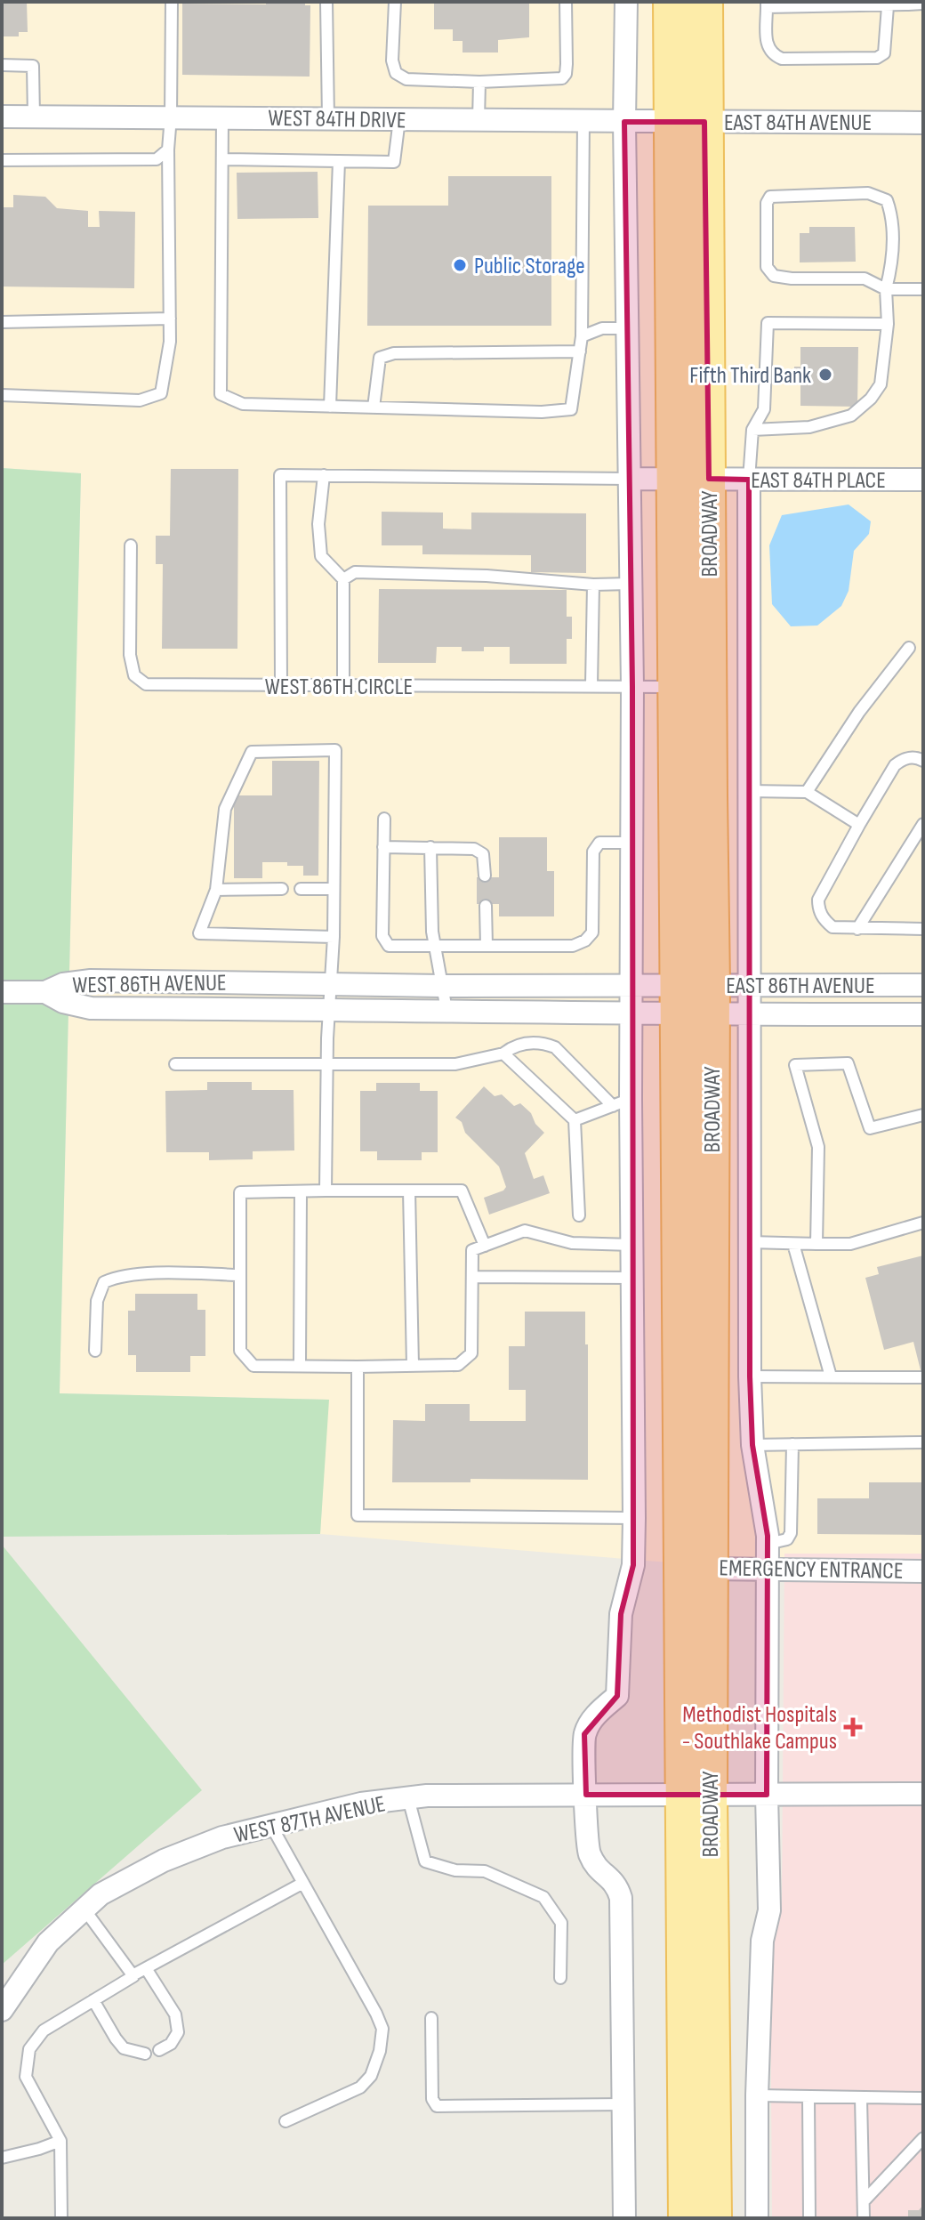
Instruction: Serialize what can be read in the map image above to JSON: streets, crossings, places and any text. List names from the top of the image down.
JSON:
{
  "streets": {
    "main road": ["BROADWAY"],
    "street": [
      "WEST 84TH DRIVE",
      "EAST 84TH AVENUE",
      "EAST 84TH PLACE",
      "WEST 86TH AVENUE",
      "EAST 86TH AVENUE",
      "EMERGENCY ENTRANCE",
      "WEST 87TH AVENUE"
    ],
    "lane": ["WEST 86TH CIRCLE"]
  },
  "crossings": [
    ["WEST 84TH DRIVE", "EAST 84TH AVENUE"],
    ["WEST 84TH DRIVE", "BROADWAY"],
    ["EAST 84TH AVENUE", "BROADWAY"],
    ["EAST 84TH PLACE", "BROADWAY"],
    ["BROADWAY", "WEST 86TH CIRCLE"],
    ["BROADWAY", "WEST 86TH AVENUE"],
    ["BROADWAY", "EAST 86TH AVENUE"],
    ["BROADWAY", "EMERGENCY ENTRANCE"],
    ["BROADWAY", "WEST 87TH AVENUE"],
    ["WEST 86TH AVENUE", "EAST 86TH AVENUE"]
  ],
  "places": {
    "other": ["Public Storage", "Fifth Third Bank"],
    "health": ["Methodist Hospitals - Southlake Campus"]
  }
}
